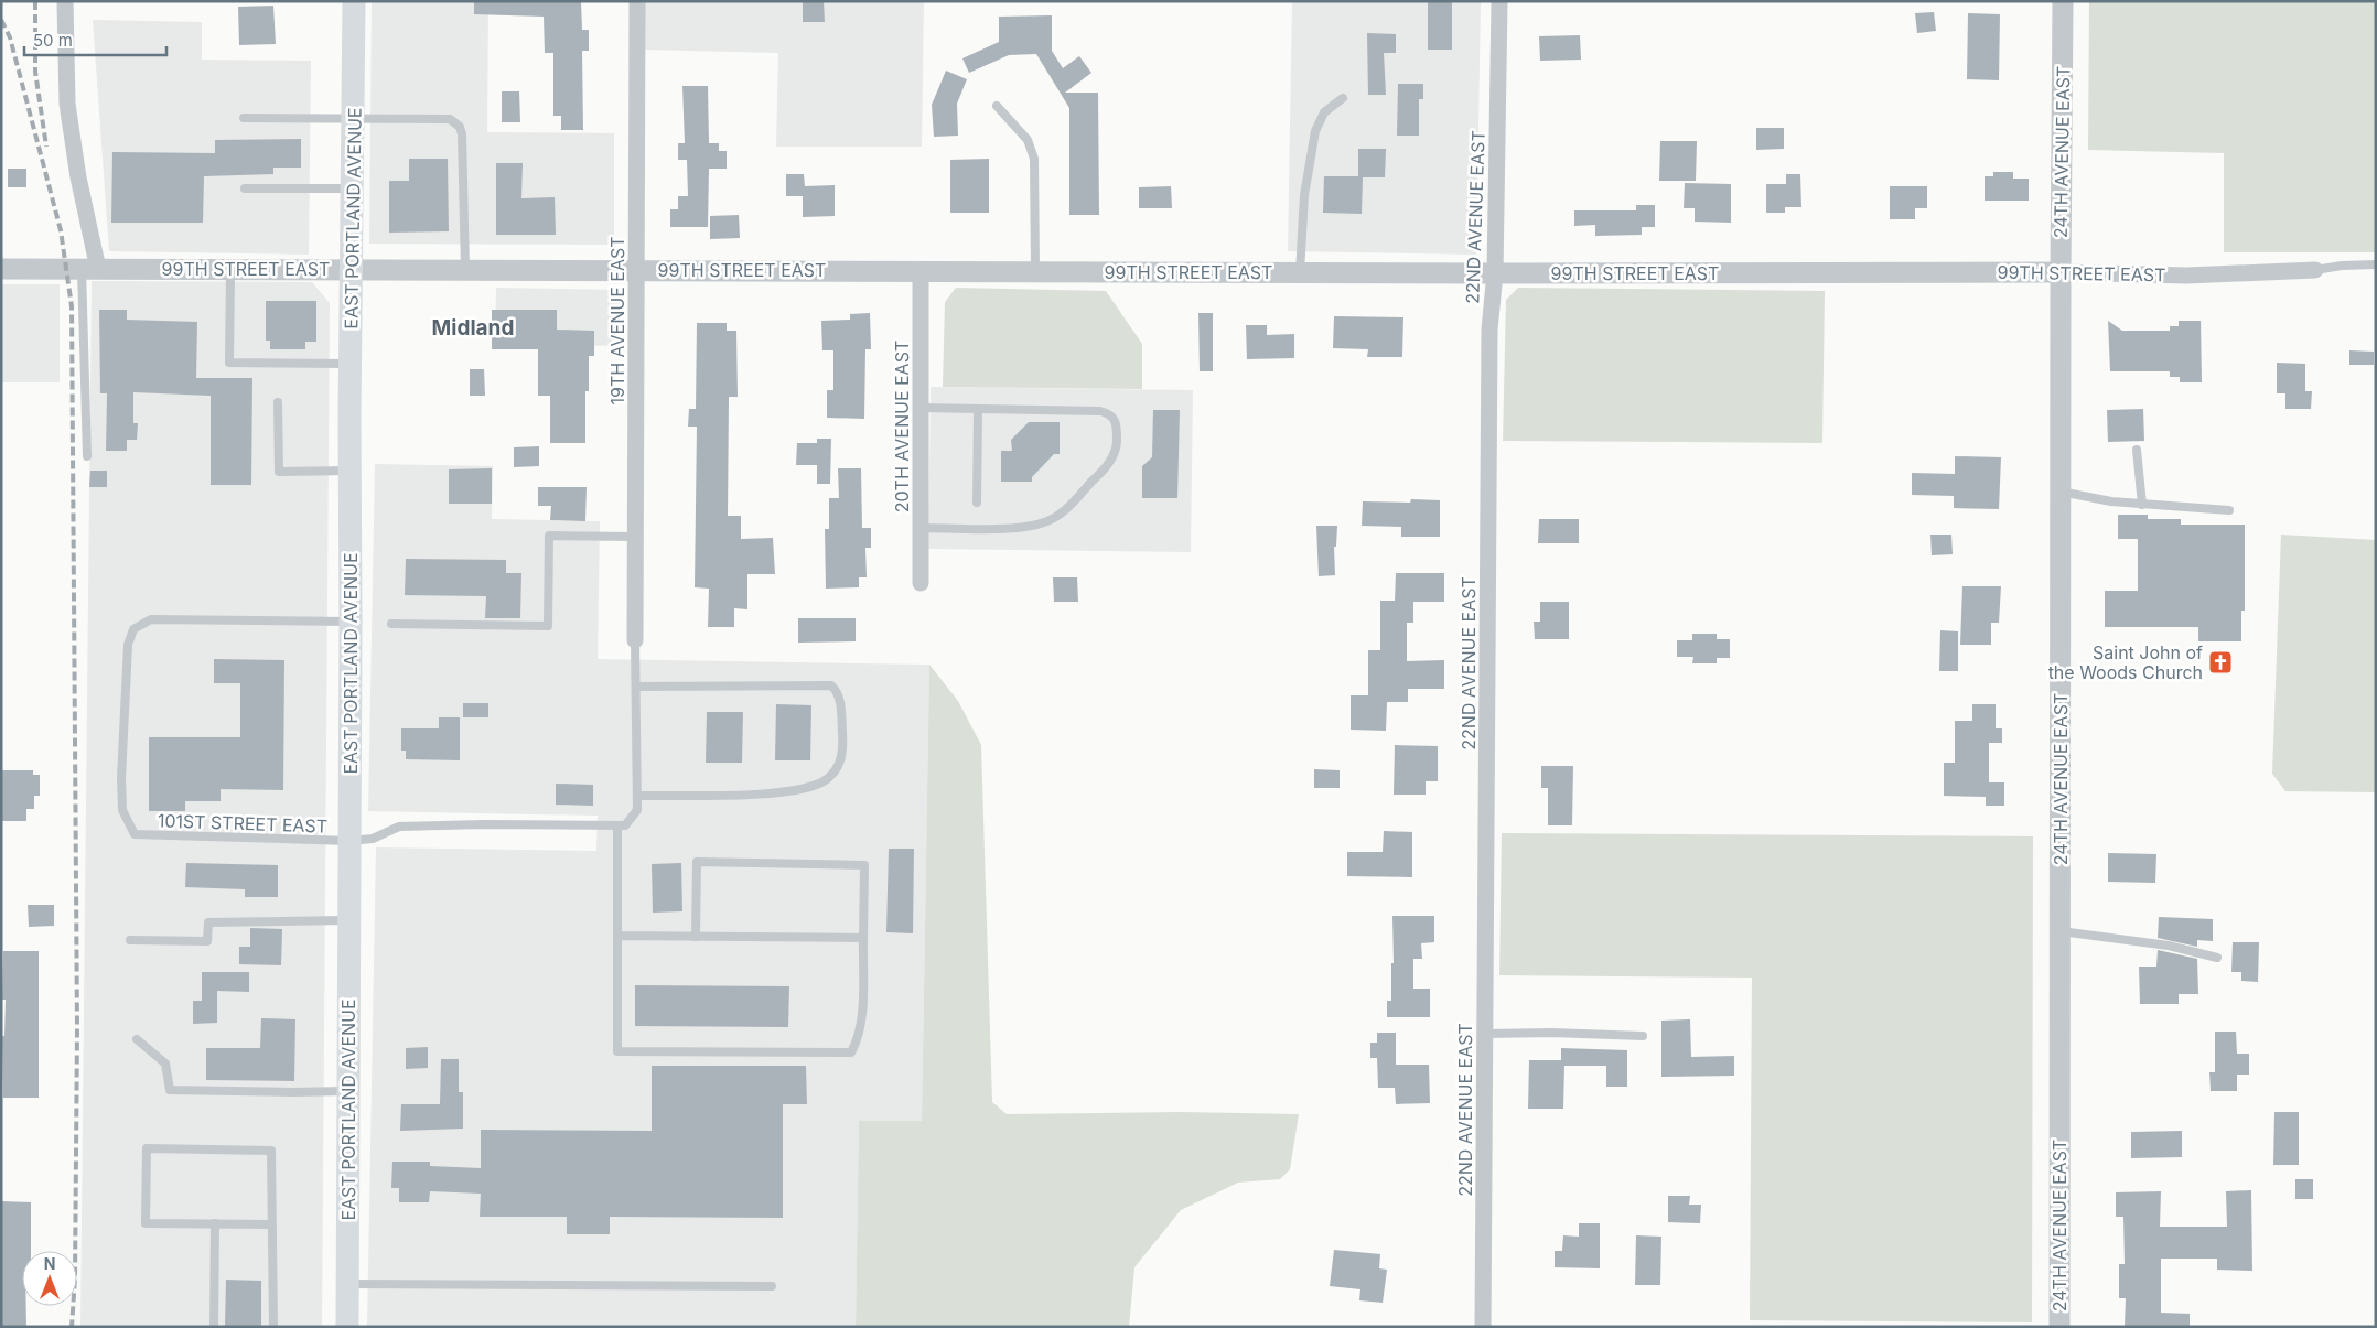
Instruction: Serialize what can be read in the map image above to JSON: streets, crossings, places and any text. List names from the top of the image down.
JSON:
{
  "streets": {
    "main road": ["EAST PORTLAND AVENUE"],
    "street": [
      "24TH AVENUE EAST",
      "22ND AVENUE EAST",
      "99TH STREET EAST",
      "19TH AVENUE EAST",
      "20TH AVENUE EAST"
    ],
    "lane": ["101ST STREET EAST"]
  },
  "crossings": [
    ["24TH AVENUE EAST", "99TH STREET EAST"],
    ["22ND AVENUE EAST", "99TH STREET EAST"],
    ["EAST PORTLAND AVENUE", "99TH STREET EAST"],
    ["EAST PORTLAND AVENUE", "101ST STREET EAST"],
    ["99TH STREET EAST", "19TH AVENUE EAST"],
    ["99TH STREET EAST", "20TH AVENUE EAST"]
  ],
  "districts": ["Midland"],
  "places": {
    "church": ["Saint John of the Woods Church"]
  },
  "scale_bar": "50 m",
  "north": "top"
}
